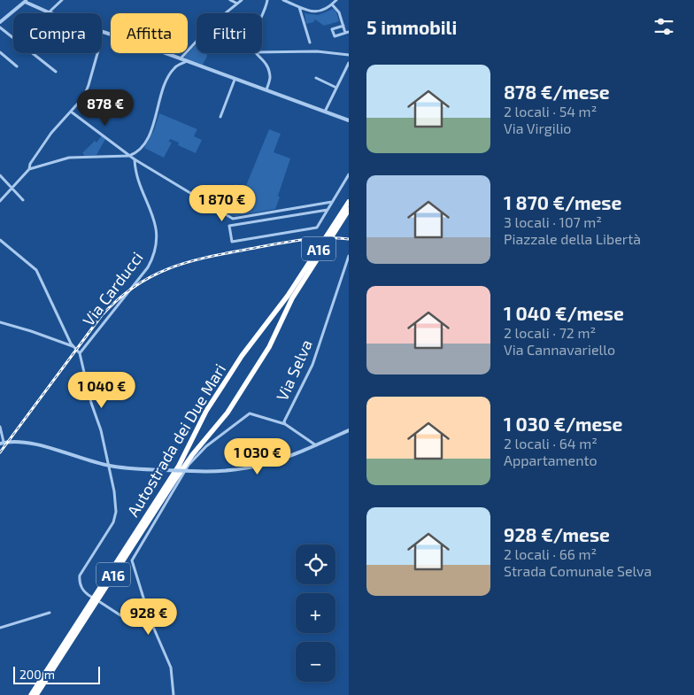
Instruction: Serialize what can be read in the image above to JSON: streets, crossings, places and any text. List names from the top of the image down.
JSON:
{
  "streets": {
    "highway": ["A16", "Autostrada dei Due Mari"],
    "street": ["Via Carducci", "Via Selva"]
  },
  "scale_bar": "200 m",
  "page": {
    "heading": "5 immobili",
    "chip": ["Compra", "Affitta", "Filtri"],
    "list": [
      {
        "name": "878 €/mese",
        "note": "2 locali · 54 m² · Via Virgilio"
      },
      {
        "name": "1 870 €/mese",
        "note": "3 locali · 107 m² · Piazzale della Libertà"
      },
      {
        "name": "1 040 €/mese",
        "note": "2 locali · 72 m² · Via Cannavariello"
      },
      {
        "name": "1 030 €/mese",
        "note": "2 locali · 64 m² · Appartamento"
      },
      {
        "name": "928 €/mese",
        "note": "2 locali · 66 m² · Strada Comunale Selva"
      }
    ],
    "price": [
      "878 €",
      "1 870 €",
      "1 040 €",
      "1 030 €",
      "928 €"
    ],
    "map_buttons": ["+", "−"],
    "scale": "200 m"
  }
}
